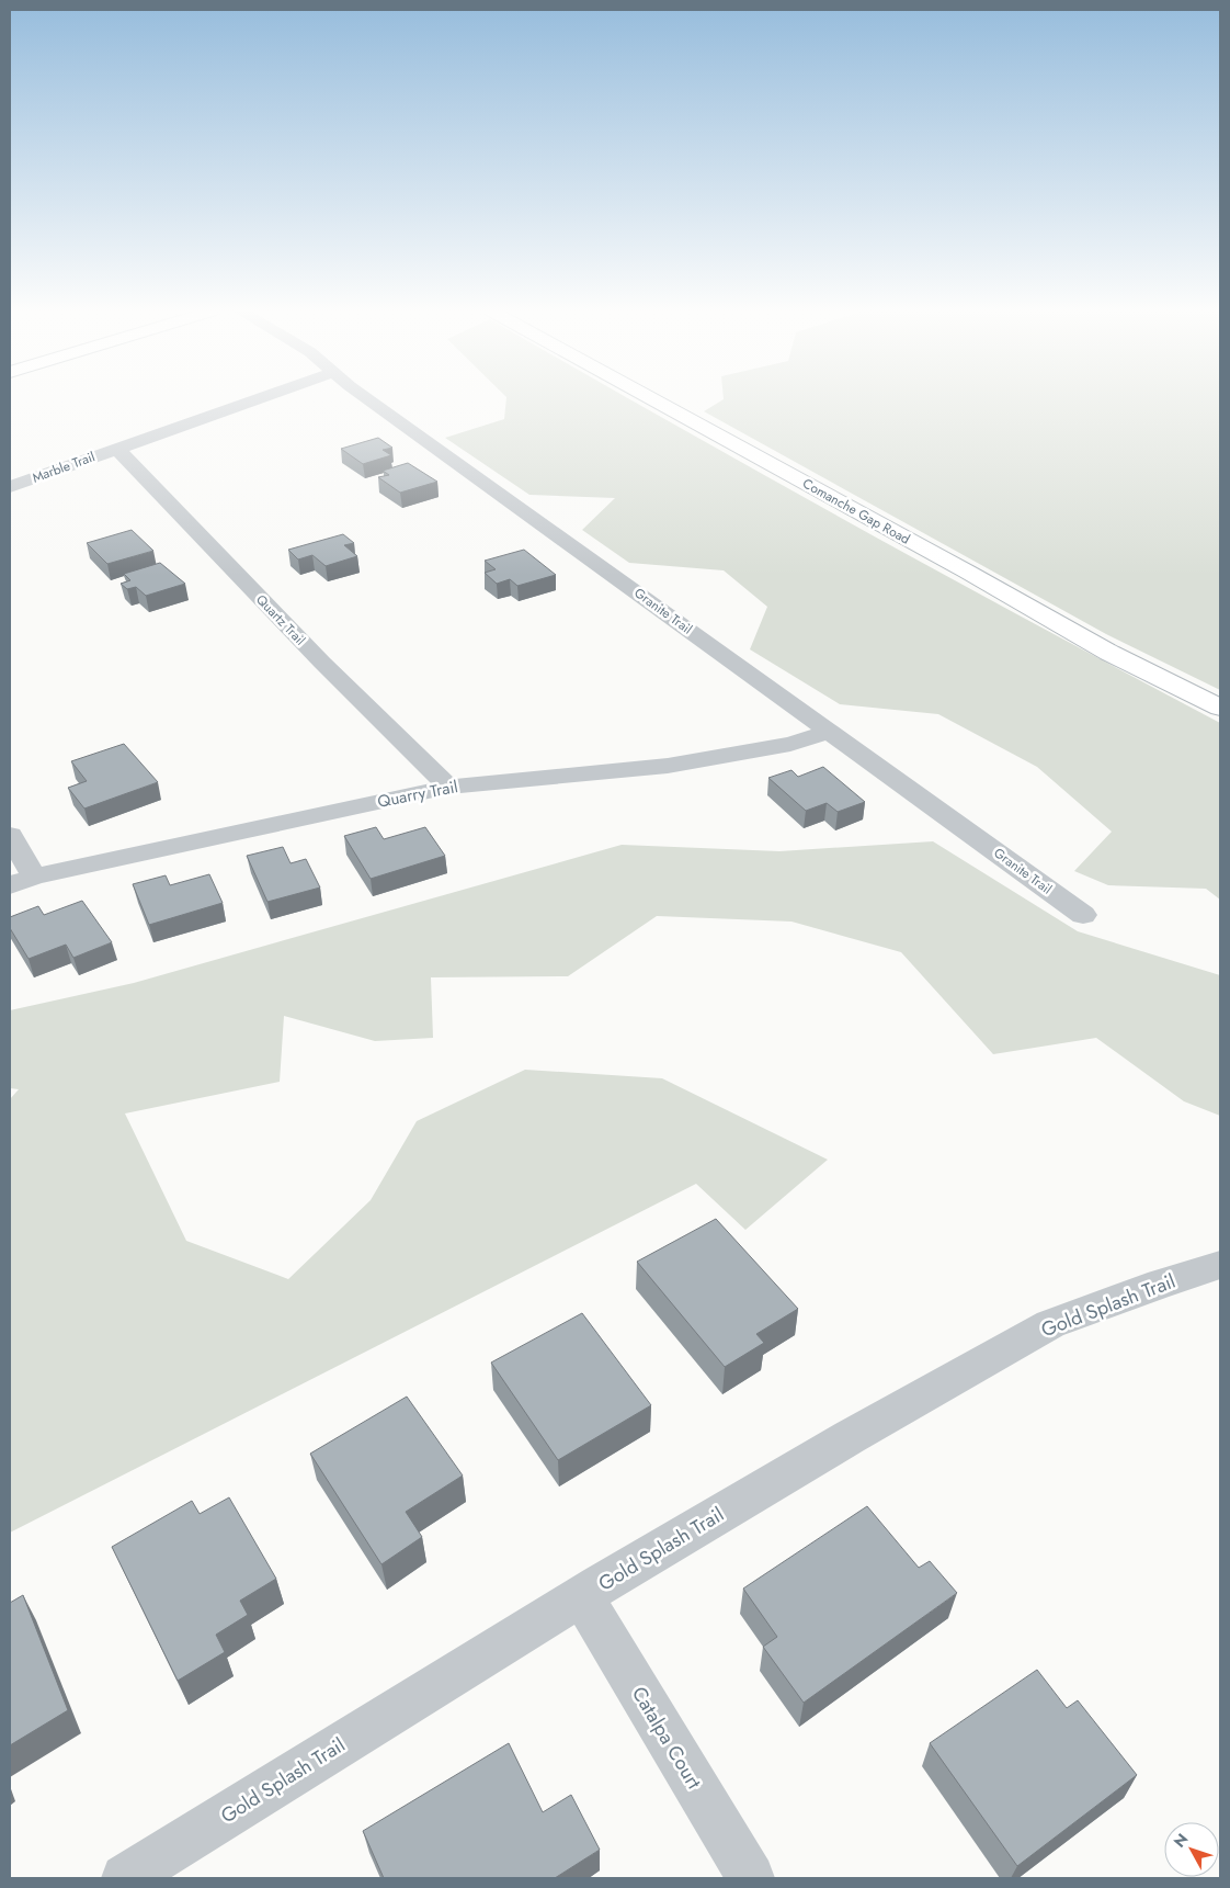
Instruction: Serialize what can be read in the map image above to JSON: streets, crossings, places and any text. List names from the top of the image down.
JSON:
{
  "streets": {
    "street": [
      "Marble Trail",
      "Comanche Gap Road",
      "Granite Trail",
      "Quartz Trail",
      "Quarry Trail",
      "Gold Splash Trail",
      "Catalpa Court"
    ]
  },
  "crossings": [
    ["Marble Trail", "Quartz Trail"],
    ["Granite Trail", "Quarry Trail"],
    ["Quartz Trail", "Quarry Trail"],
    ["Gold Splash Trail", "Catalpa Court"]
  ],
  "north": "top left"
}
